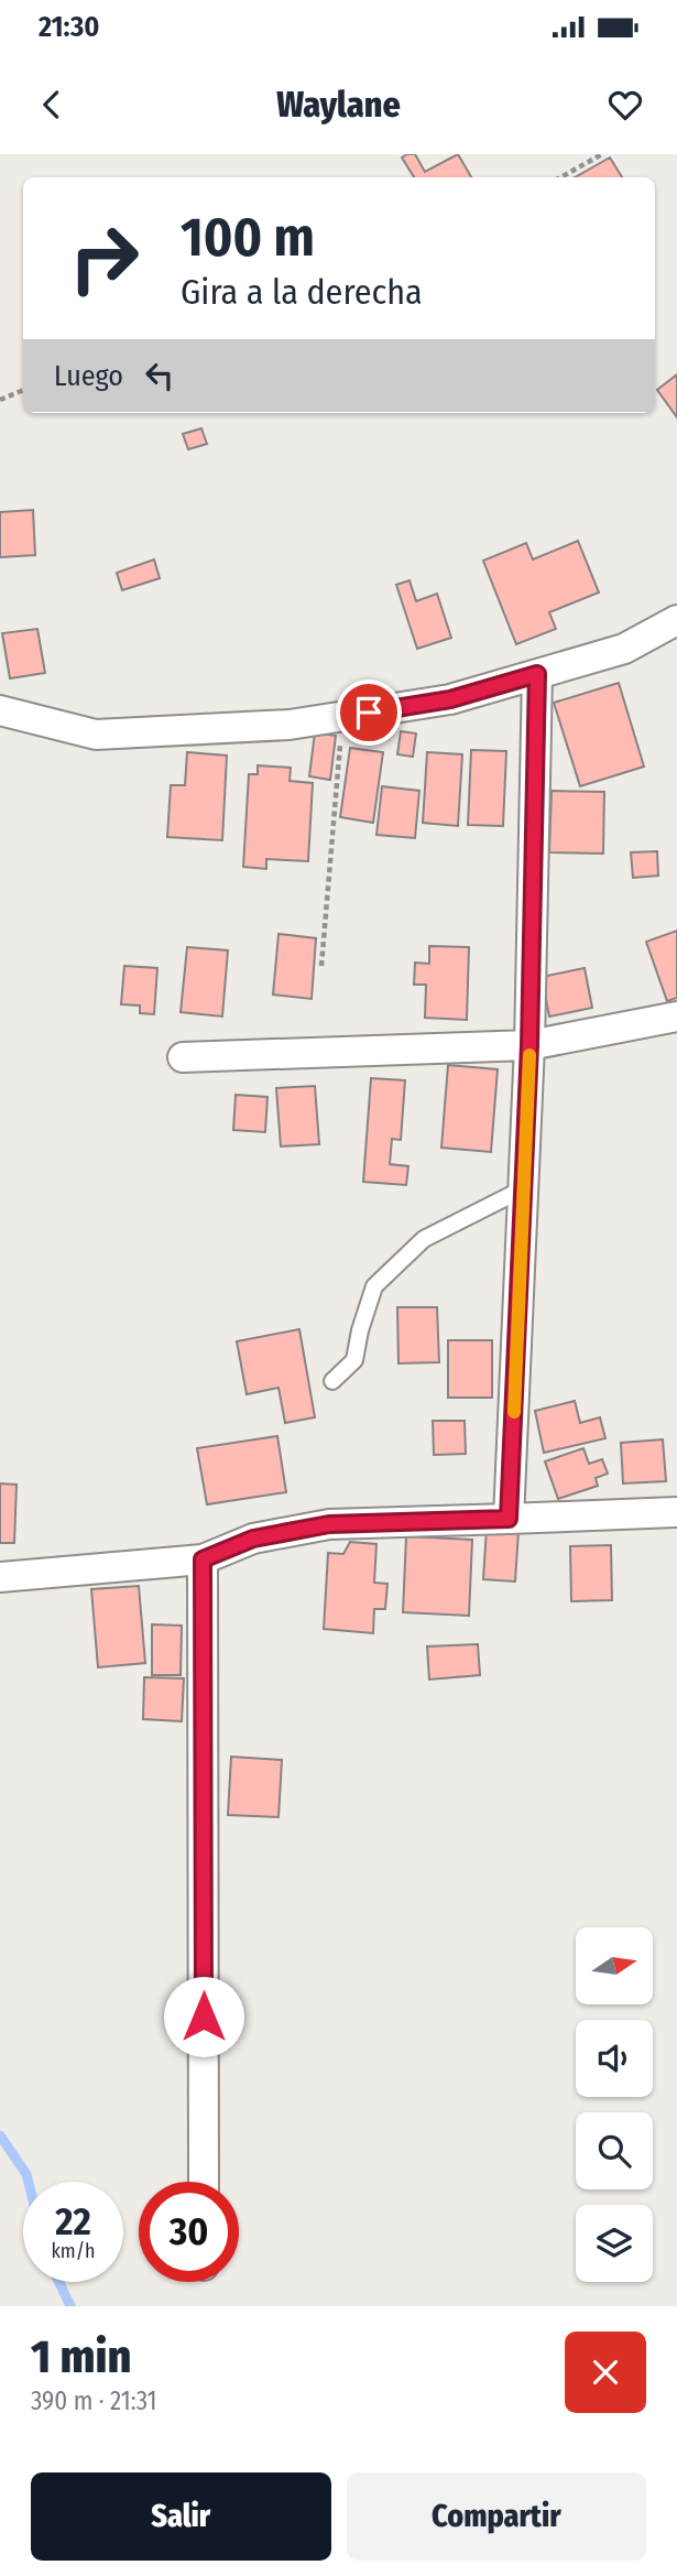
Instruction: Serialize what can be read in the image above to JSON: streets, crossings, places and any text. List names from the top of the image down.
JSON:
{
  "north": "right",
  "page": {
    "status": "21:30",
    "header": "Waylane",
    "turn": ["100 m", "Gira a la derecha"],
    "then": "Luego",
    "speed": "22 km/h",
    "limit": "30",
    "heading": ["1 min", "390 m · 21:31"],
    "buttons": ["Salir", "Compartir"]
  }
}
